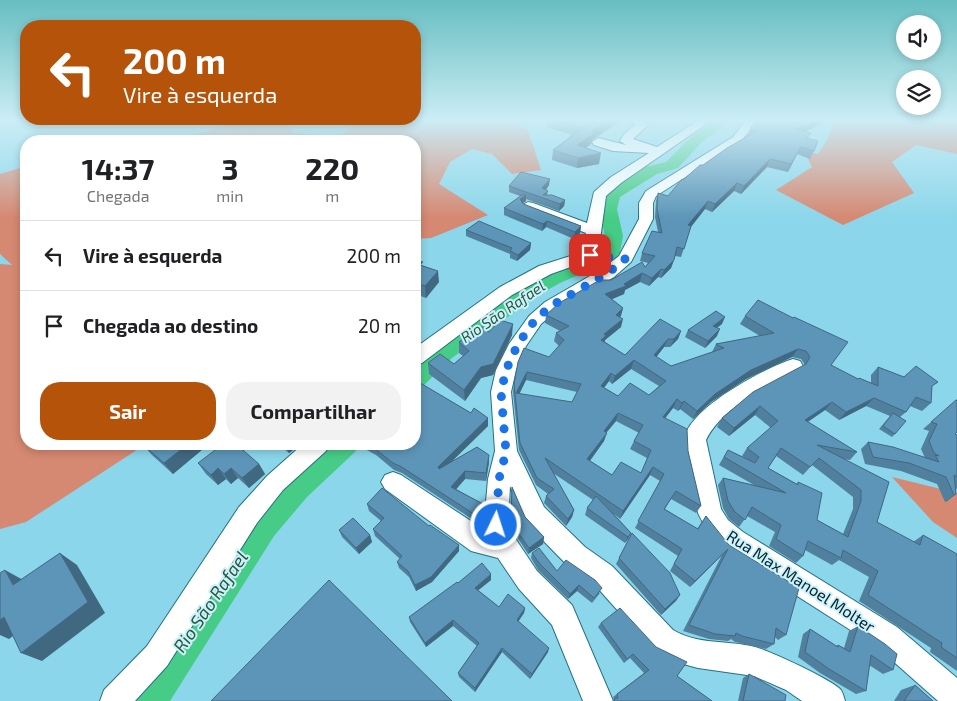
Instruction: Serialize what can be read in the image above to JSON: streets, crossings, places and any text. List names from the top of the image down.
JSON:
{
  "streets": {
    "street": ["Rua Max Manoel Molter"]
  },
  "water": ["Rio São Rafael"],
  "page": {
    "turn": ["200 m", "Vire à esquerda"],
    "eta": [
      "14:37",
      "Chegada",
      "3",
      "min",
      "220",
      "m"
    ],
    "list": [
      {
        "name": "Vire à esquerda",
        "value": "200 m"
      },
      {
        "name": "Chegada ao destino",
        "value": "20 m"
      }
    ],
    "buttons": ["Sair", "Compartilhar"]
  }
}
